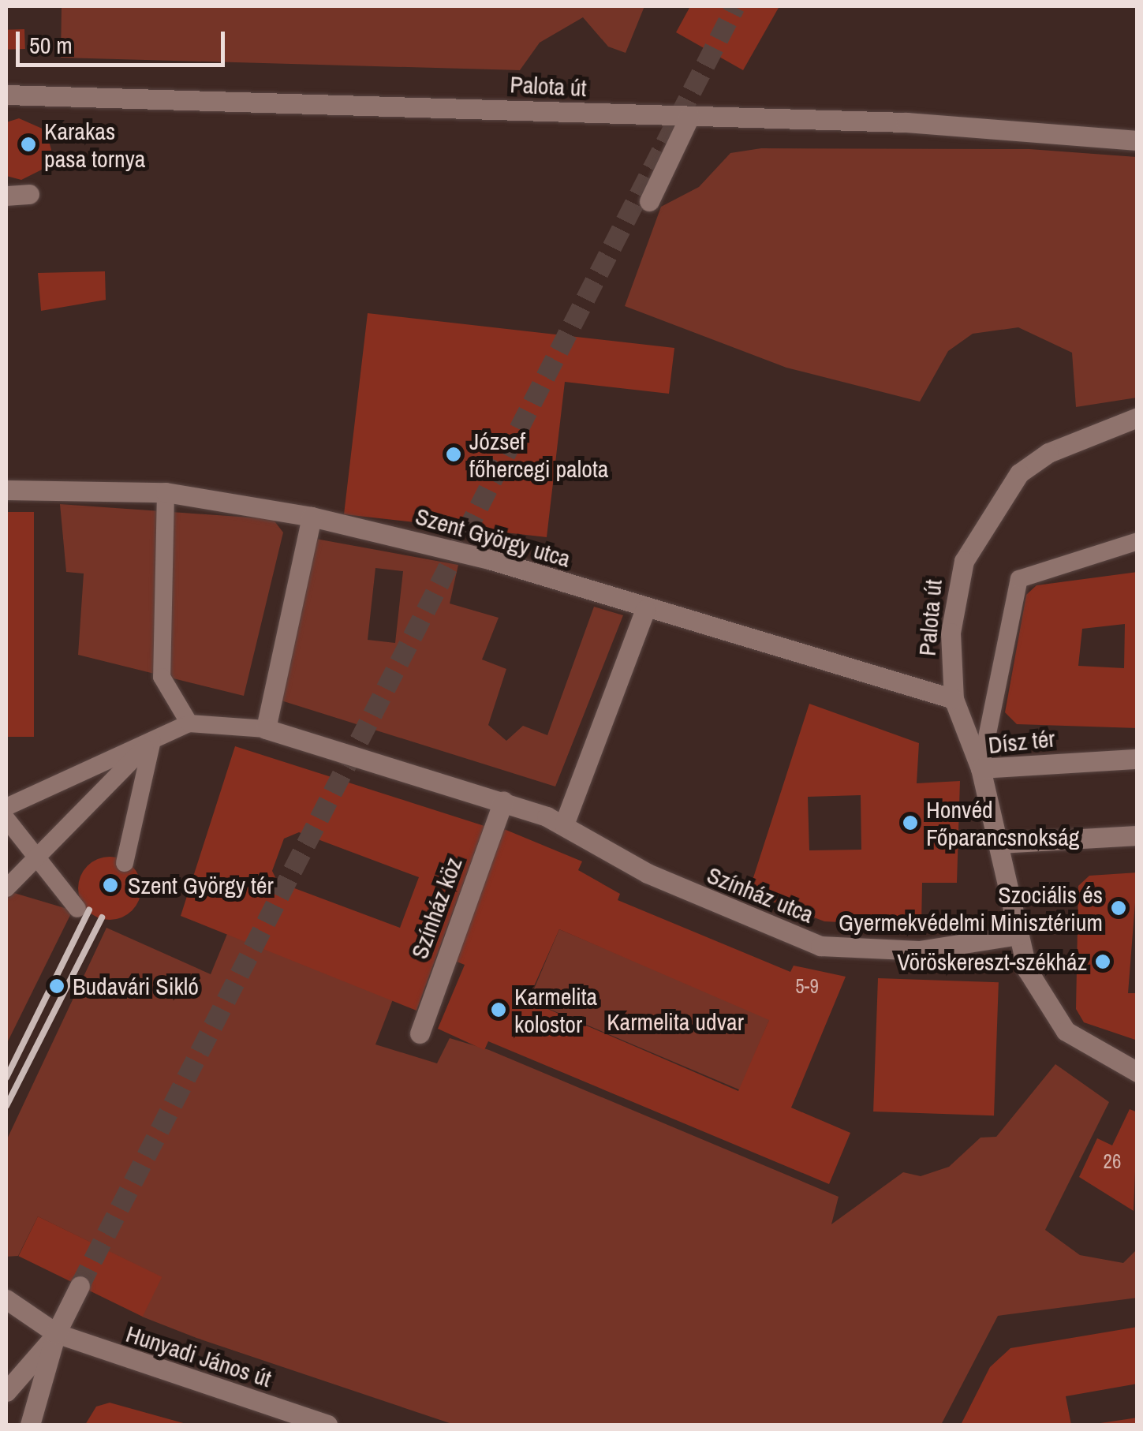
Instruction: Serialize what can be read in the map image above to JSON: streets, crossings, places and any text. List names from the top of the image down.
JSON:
{
  "streets": {
    "street": [
      "Palota út",
      "Szent György utca",
      "Dísz tér",
      "Színház utca",
      "Színház köz",
      "Hunyadi János út"
    ]
  },
  "crossings": [
    ["Palota út", "Szent György utca"],
    ["Palota út", "Dísz tér"],
    ["Színház utca", "Színház köz"]
  ],
  "parks": ["Karmelita udvar"],
  "places": [
    "Karakas pasa tornya",
    "József főhercegi palota",
    "Honvéd Főparancsnokság",
    "Szent György tér",
    "Szociális és Gyermekvédelmi Minisztérium",
    "Vöröskereszt-székház",
    "Budavári Sikló",
    "Karmelita kolostor"
  ],
  "house_numbers": ["5-9", "26"],
  "scale_bar": "50 m"
}
